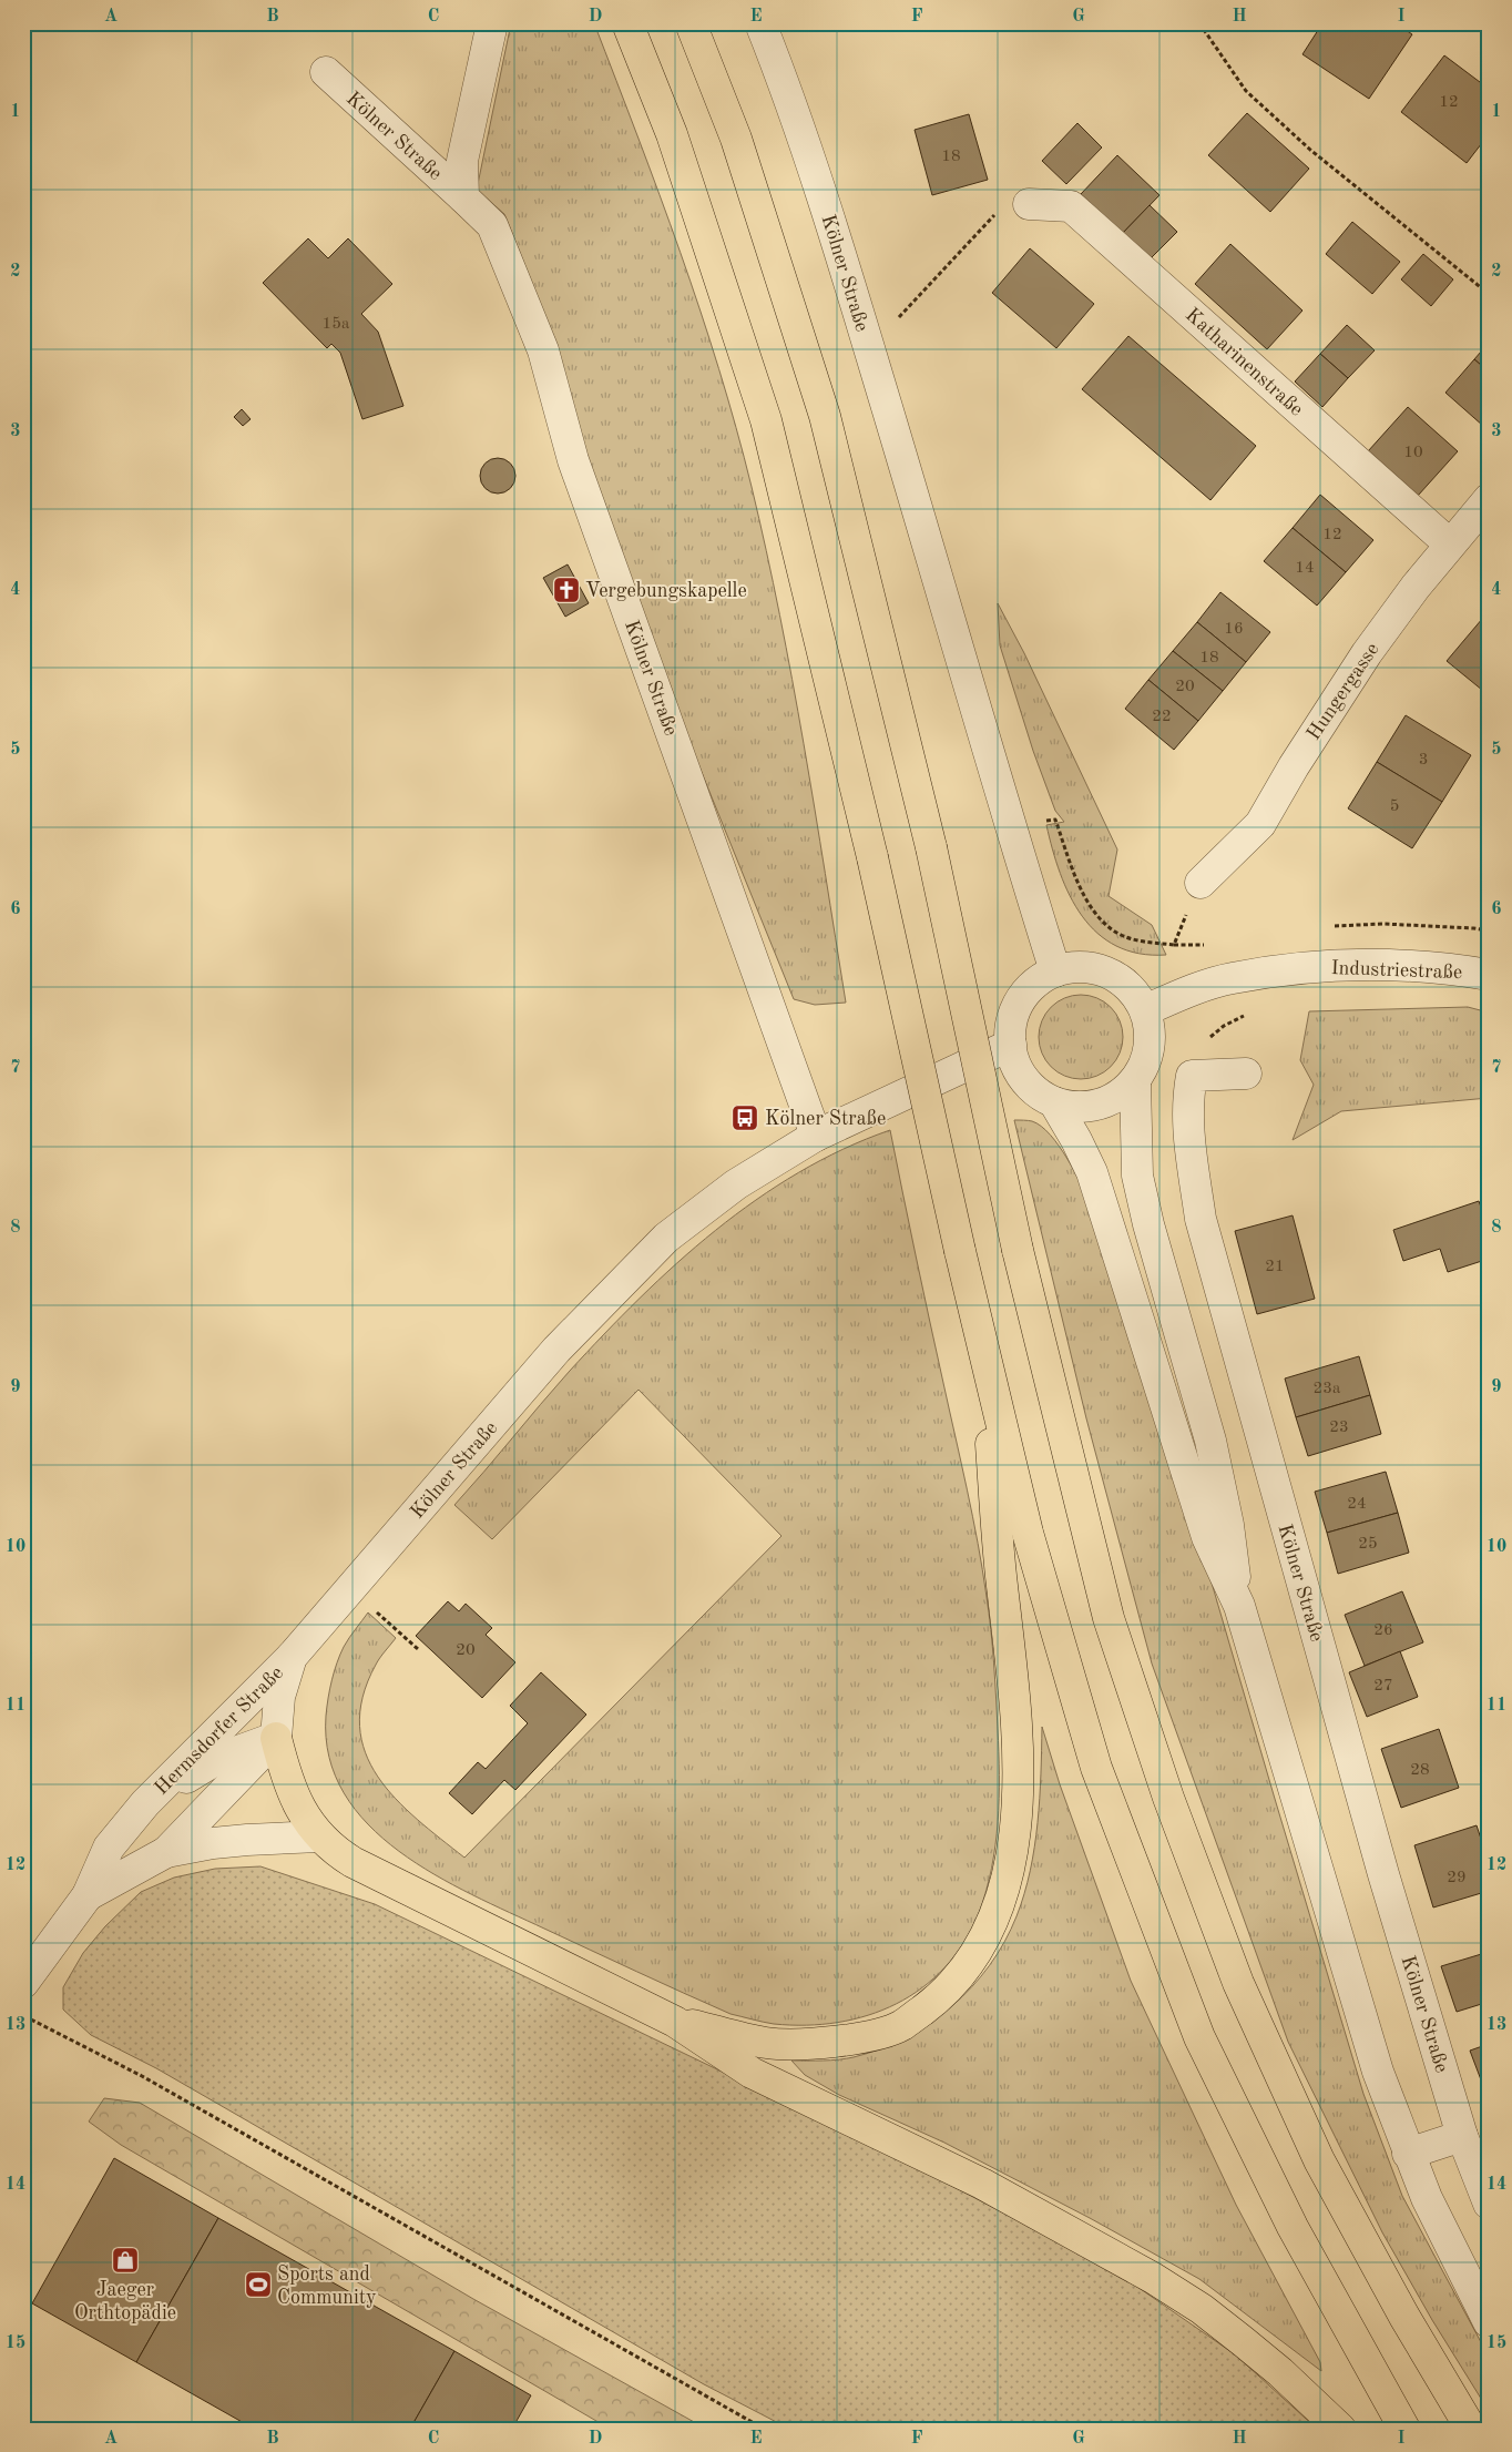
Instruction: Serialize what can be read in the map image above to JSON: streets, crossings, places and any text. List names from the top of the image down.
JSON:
{
  "streets": {
    "street": [
      "Kölner Straße",
      "Katharinenstraße",
      "Hungergasse",
      "Industriestraße",
      "Hermsdorfer Straße"
    ]
  },
  "crossings": [
    ["Kölner Straße", "Industriestraße"],
    ["Kölner Straße", "Hermsdorfer Straße"],
    ["Katharinenstraße", "Hungergasse"]
  ],
  "places": {
    "church": ["Vergebungskapelle"],
    "bus stop": ["Kölner Straße"],
    "shop": ["Jaeger Orthtopädie"],
    "sports": ["Sports and Community"]
  },
  "house_numbers": [
    "12",
    "18",
    "15a",
    "10",
    "12",
    "14",
    "16",
    "18",
    "20",
    "22",
    "3",
    "5",
    "21",
    "23a",
    "23",
    "24",
    "25",
    "26",
    "20",
    "27",
    "28",
    "29"
  ],
  "grid": {
    "columns": [
      "A",
      "B",
      "C",
      "D",
      "E",
      "F",
      "G",
      "H",
      "I"
    ],
    "rows": [
      "1",
      "2",
      "3",
      "4",
      "5",
      "6",
      "7",
      "8",
      "9",
      "10",
      "11",
      "12",
      "13",
      "14",
      "15"
    ]
  }
}
